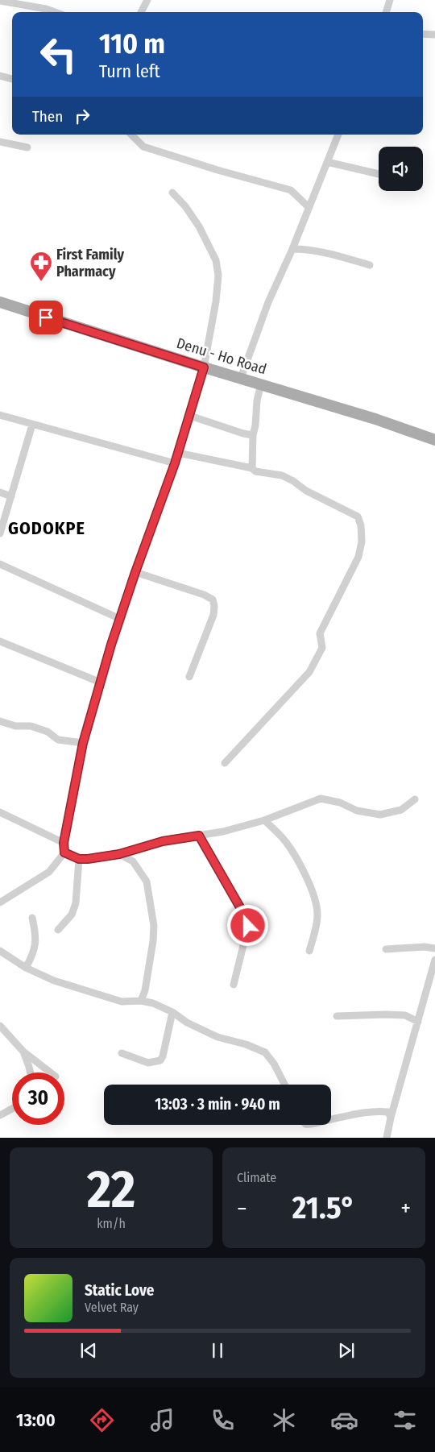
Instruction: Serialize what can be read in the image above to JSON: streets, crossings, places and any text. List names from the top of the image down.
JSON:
{
  "streets": {
    "main road": ["Denu - Ho Road"]
  },
  "districts": ["GODOKPE"],
  "places": {
    "pharmacy": ["First Family Pharmacy"]
  },
  "page": {
    "turn": ["110 m", "Turn left"],
    "then": "Then",
    "limit": "30",
    "trip": "13:03 · 3 min · 940 m",
    "tile": [
      ["22", "km/h"],
      "Climate"
    ],
    "heat": ["−", "21.5°", "+"],
    "song": ["Static Love", "Velvet Ray"],
    "tabs": "13:00"
  }
}
